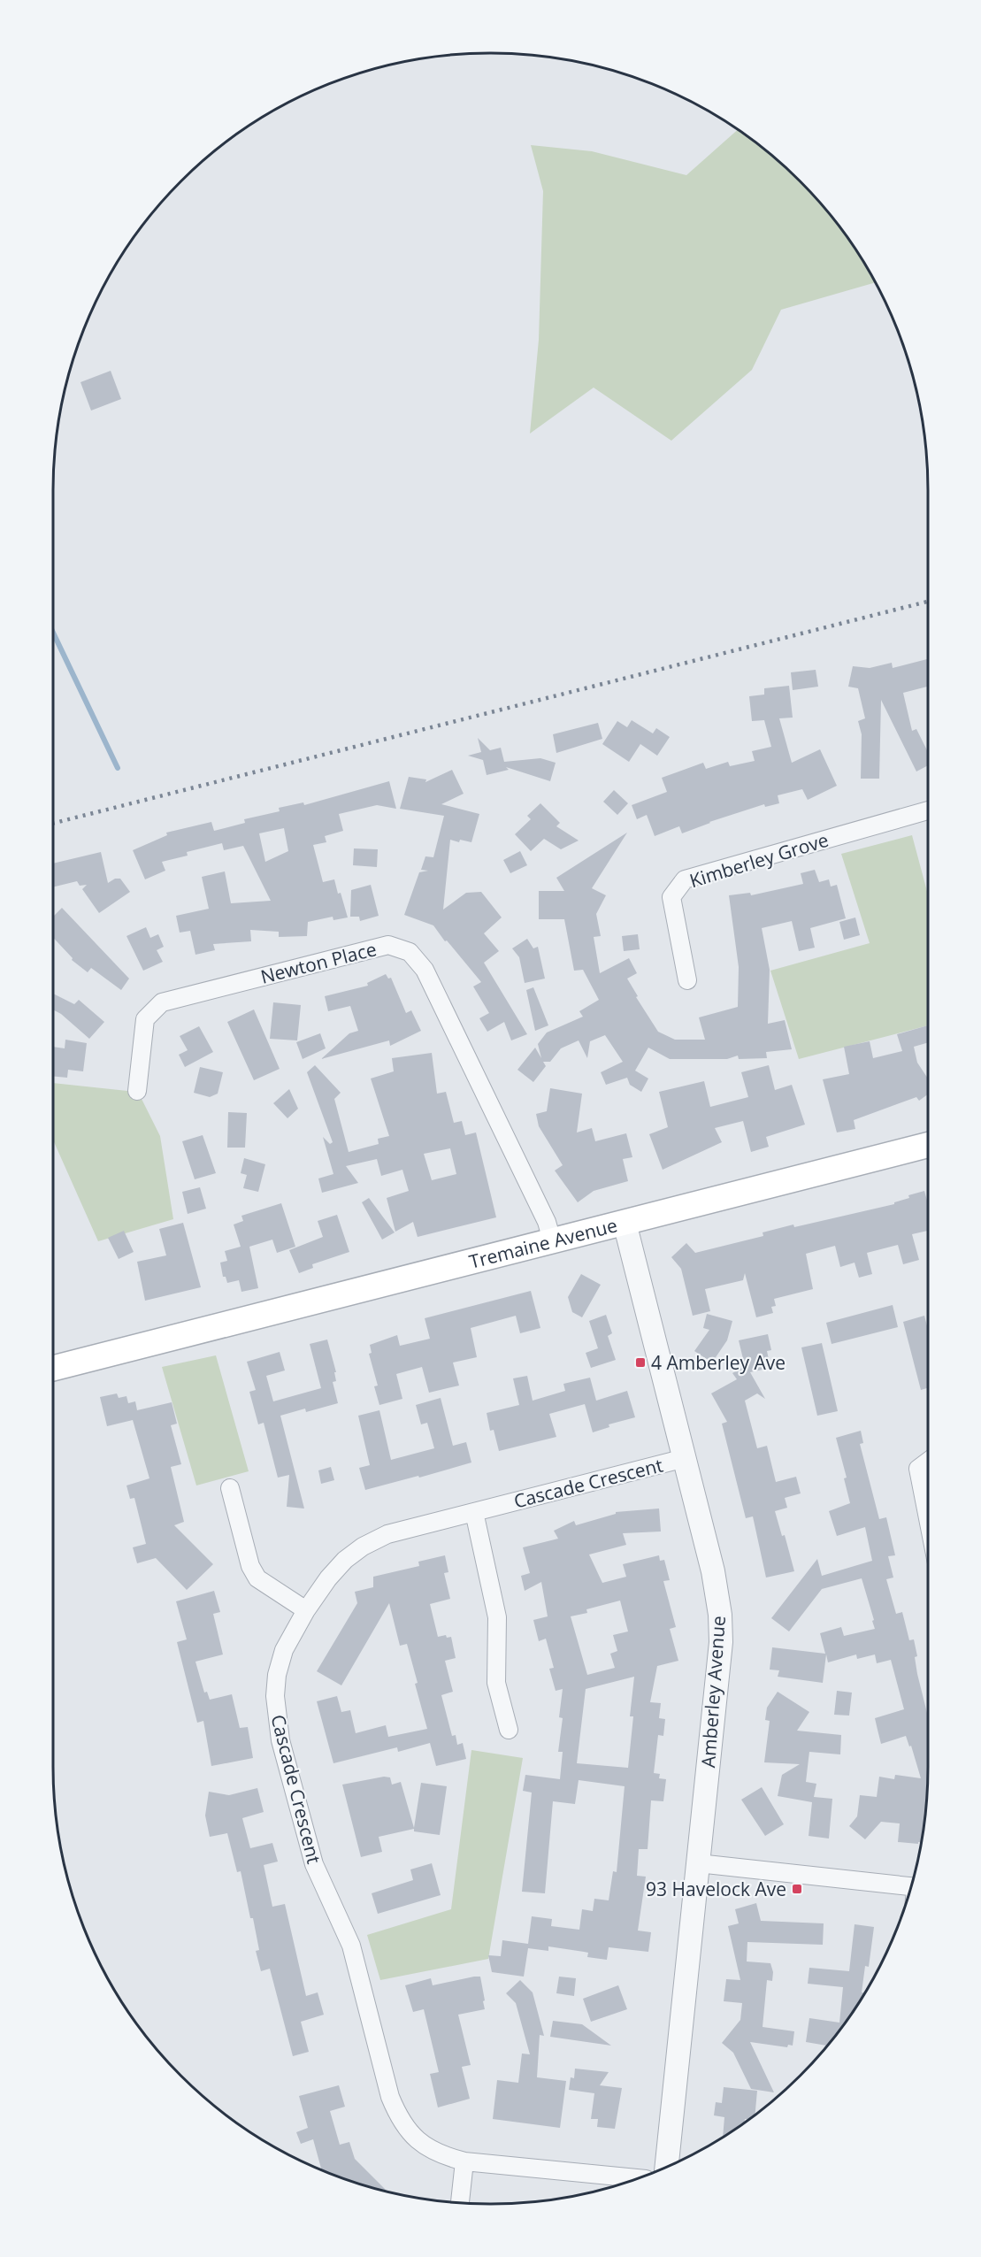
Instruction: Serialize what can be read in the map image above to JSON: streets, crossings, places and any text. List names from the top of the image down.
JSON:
{
  "streets": {
    "main road": ["Tremaine Avenue"],
    "street": [
      "Kimberley Grove",
      "Newton Place",
      "Cascade Crescent",
      "Amberley Avenue"
    ]
  },
  "crossings": [
    ["Newton Place", "Tremaine Avenue"],
    ["Tremaine Avenue", "Amberley Avenue"],
    ["Cascade Crescent", "Amberley Avenue"]
  ],
  "places": {
    "transit": ["4 Amberley Ave", "93 Havelock Ave"]
  }
}
